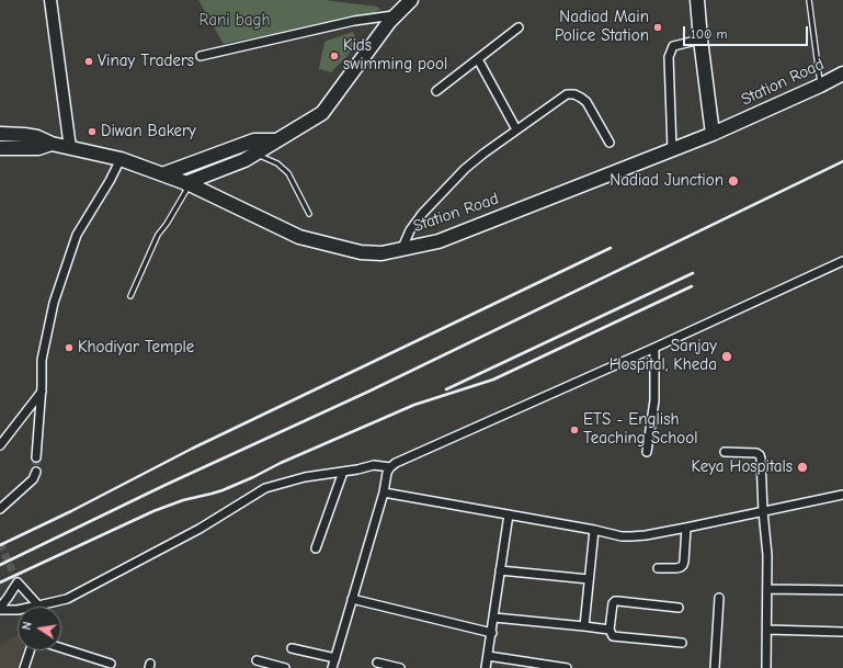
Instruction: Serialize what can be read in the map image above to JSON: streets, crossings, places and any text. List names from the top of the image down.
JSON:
{
  "streets": {
    "main road": ["Station Road"]
  },
  "parks": ["Rani bagh"],
  "places": [
    "Nadiad Main Police Station",
    "Kids swimming pool",
    "Vinay Traders",
    "Diwan Bakery",
    "Nadiad Junction",
    "Khodiyar Temple",
    "Sanjay Hospital, Kheda",
    "ETS - English Teaching School",
    "Keya Hospitals"
  ],
  "scale_bar": "100 m",
  "north": "left"
}
